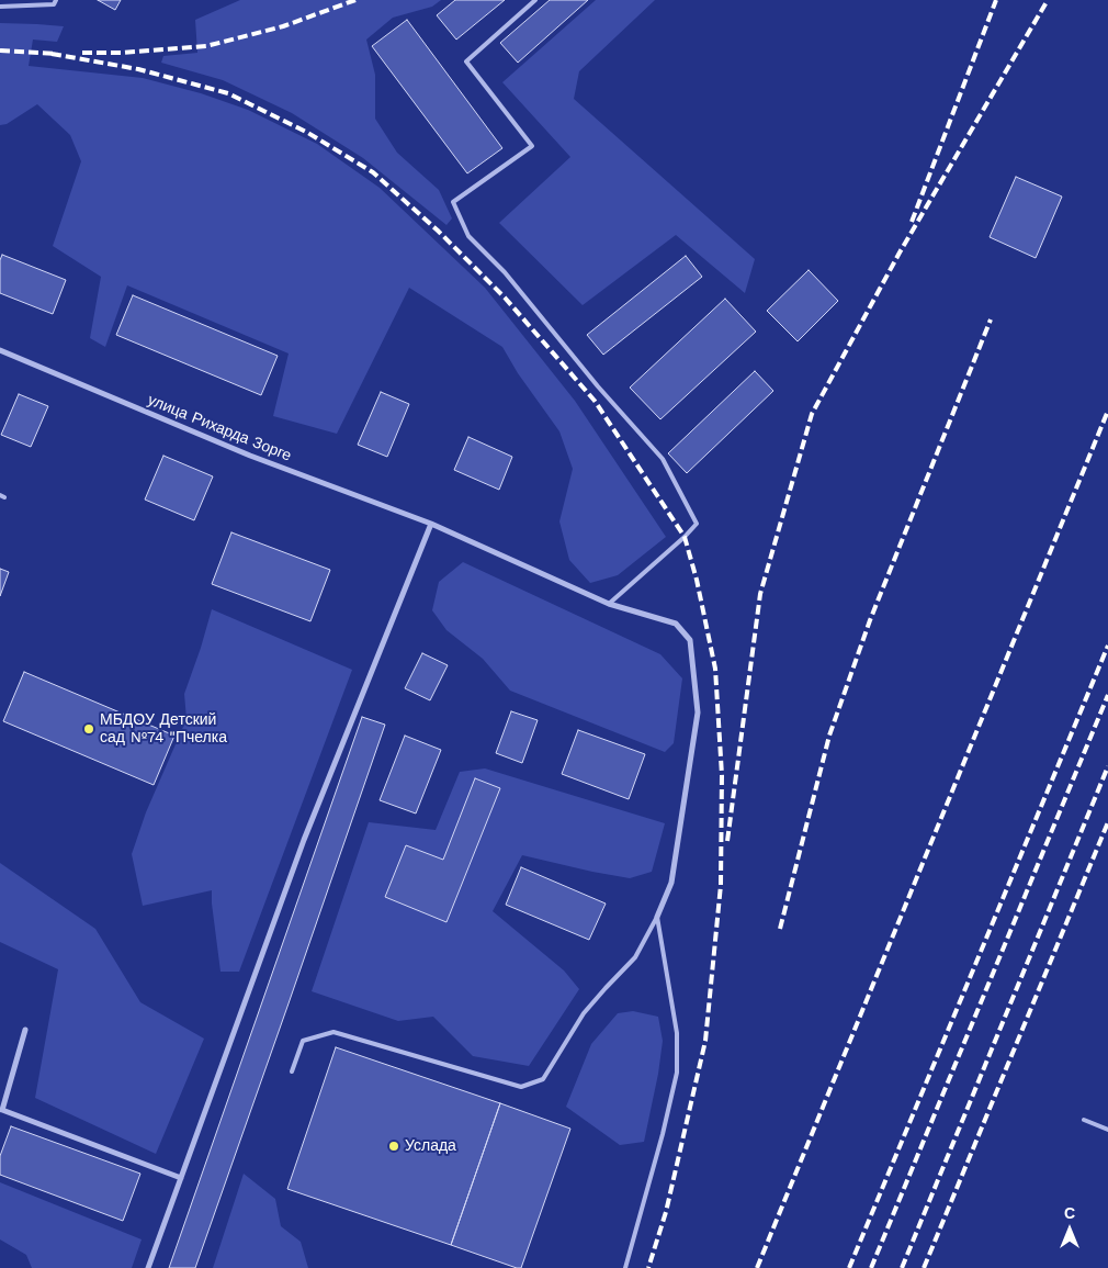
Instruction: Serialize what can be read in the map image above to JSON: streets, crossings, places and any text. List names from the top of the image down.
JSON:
{
  "streets": {
    "street": ["улица Рихарда Зорге"]
  },
  "places": ["МБДОУ Детский сад №74 \"Пчелка", "Услада"],
  "north": "top"
}
